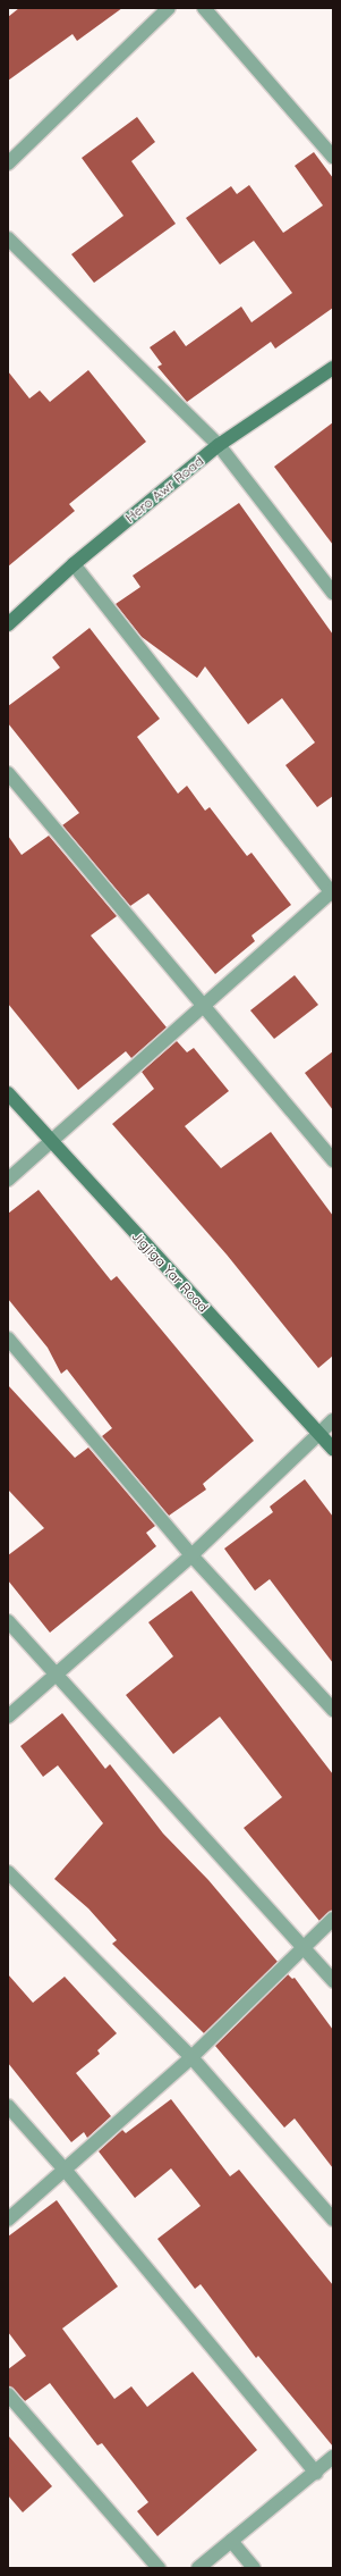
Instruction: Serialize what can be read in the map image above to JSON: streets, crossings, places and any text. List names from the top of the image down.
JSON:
{
  "streets": {
    "street": ["Hero Awr Road", "Jigjiga Yar Road"]
  }
}
